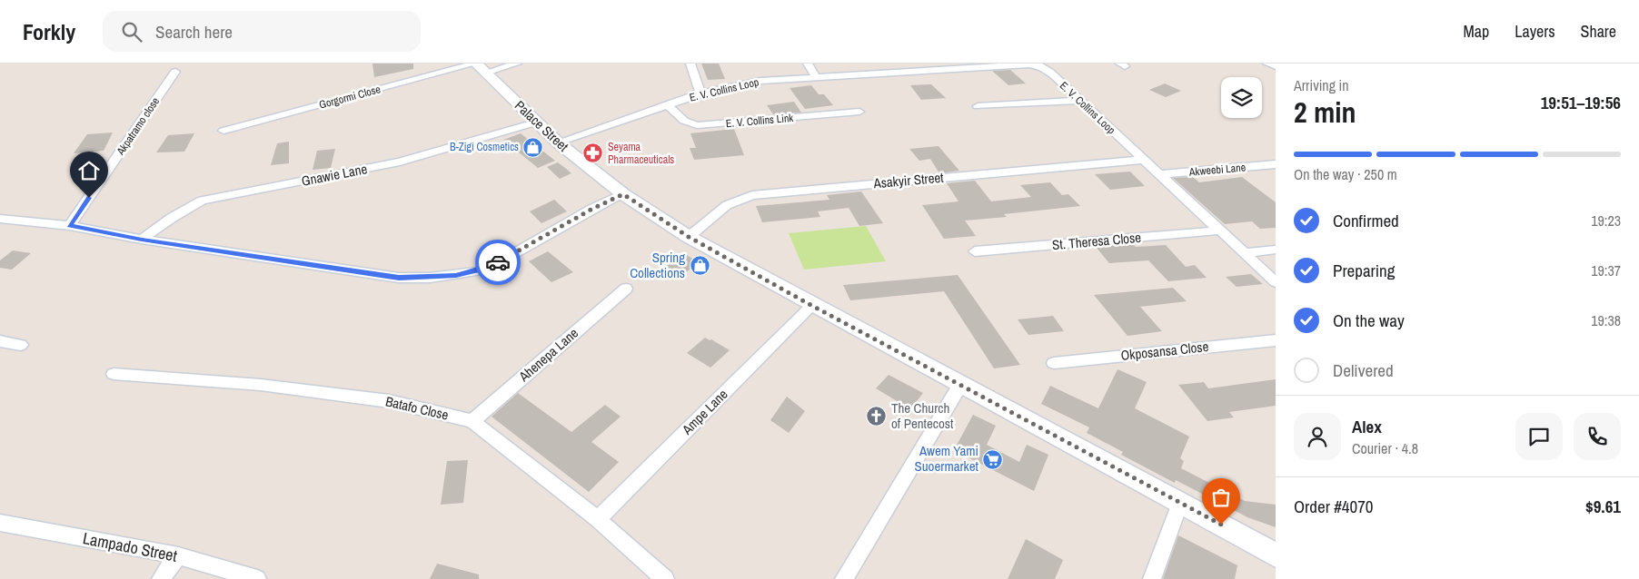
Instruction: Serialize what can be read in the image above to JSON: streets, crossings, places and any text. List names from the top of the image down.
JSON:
{
  "streets": {
    "street": [
      "E. V. Collins Loop",
      "Gorgormi Close",
      "E. V. Collins Link",
      "Akpatramo close",
      "Palace Street",
      "Akweebi Lane",
      "Gnawie Lane",
      "Asakyir Street",
      "St. Theresa Close",
      "Okposansa Close",
      "Ahenepa Lane",
      "Batafo Close",
      "Ampe Lane",
      "Lampado Street"
    ]
  },
  "crossings": [
    ["E. V. Collins Loop", "E. V. Collins Link"],
    ["E. V. Collins Loop", "Palace Street"],
    ["E. V. Collins Loop", "Akweebi Lane"],
    ["E. V. Collins Loop", "Asakyir Street"],
    ["E. V. Collins Loop", "St. Theresa Close"],
    ["Gorgormi Close", "Palace Street"],
    ["Palace Street", "Gnawie Lane"],
    ["Palace Street", "Asakyir Street"],
    ["Palace Street", "Ampe Lane"],
    ["Ahenepa Lane", "Batafo Close"],
    ["Batafo Close", "Ampe Lane"]
  ],
  "places": {
    "shop": ["B-Zigi Cosmetics", "Spring Collections"],
    "pharmacy": ["Seyama Pharmaceuticals"],
    "church": ["The Church of Pentecost"],
    "supermarket": ["Awem Yami Suoermarket"]
  },
  "page": {
    "header": "Forkly",
    "search": "Search here",
    "nav": ["Map", "Layers", "Share"],
    "heading": ["2 min", "Arriving in", "19:51–19:56"],
    "panel": [
      "Alex",
      "Courier · 4.8",
      "Order #4070",
      "$9.61"
    ],
    "bar": "On the way · 250 m",
    "list": [
      ["Confirmed", "19:23"],
      ["Preparing", "19:37"],
      ["On the way", "19:38"],
      "Delivered"
    ]
  }
}
